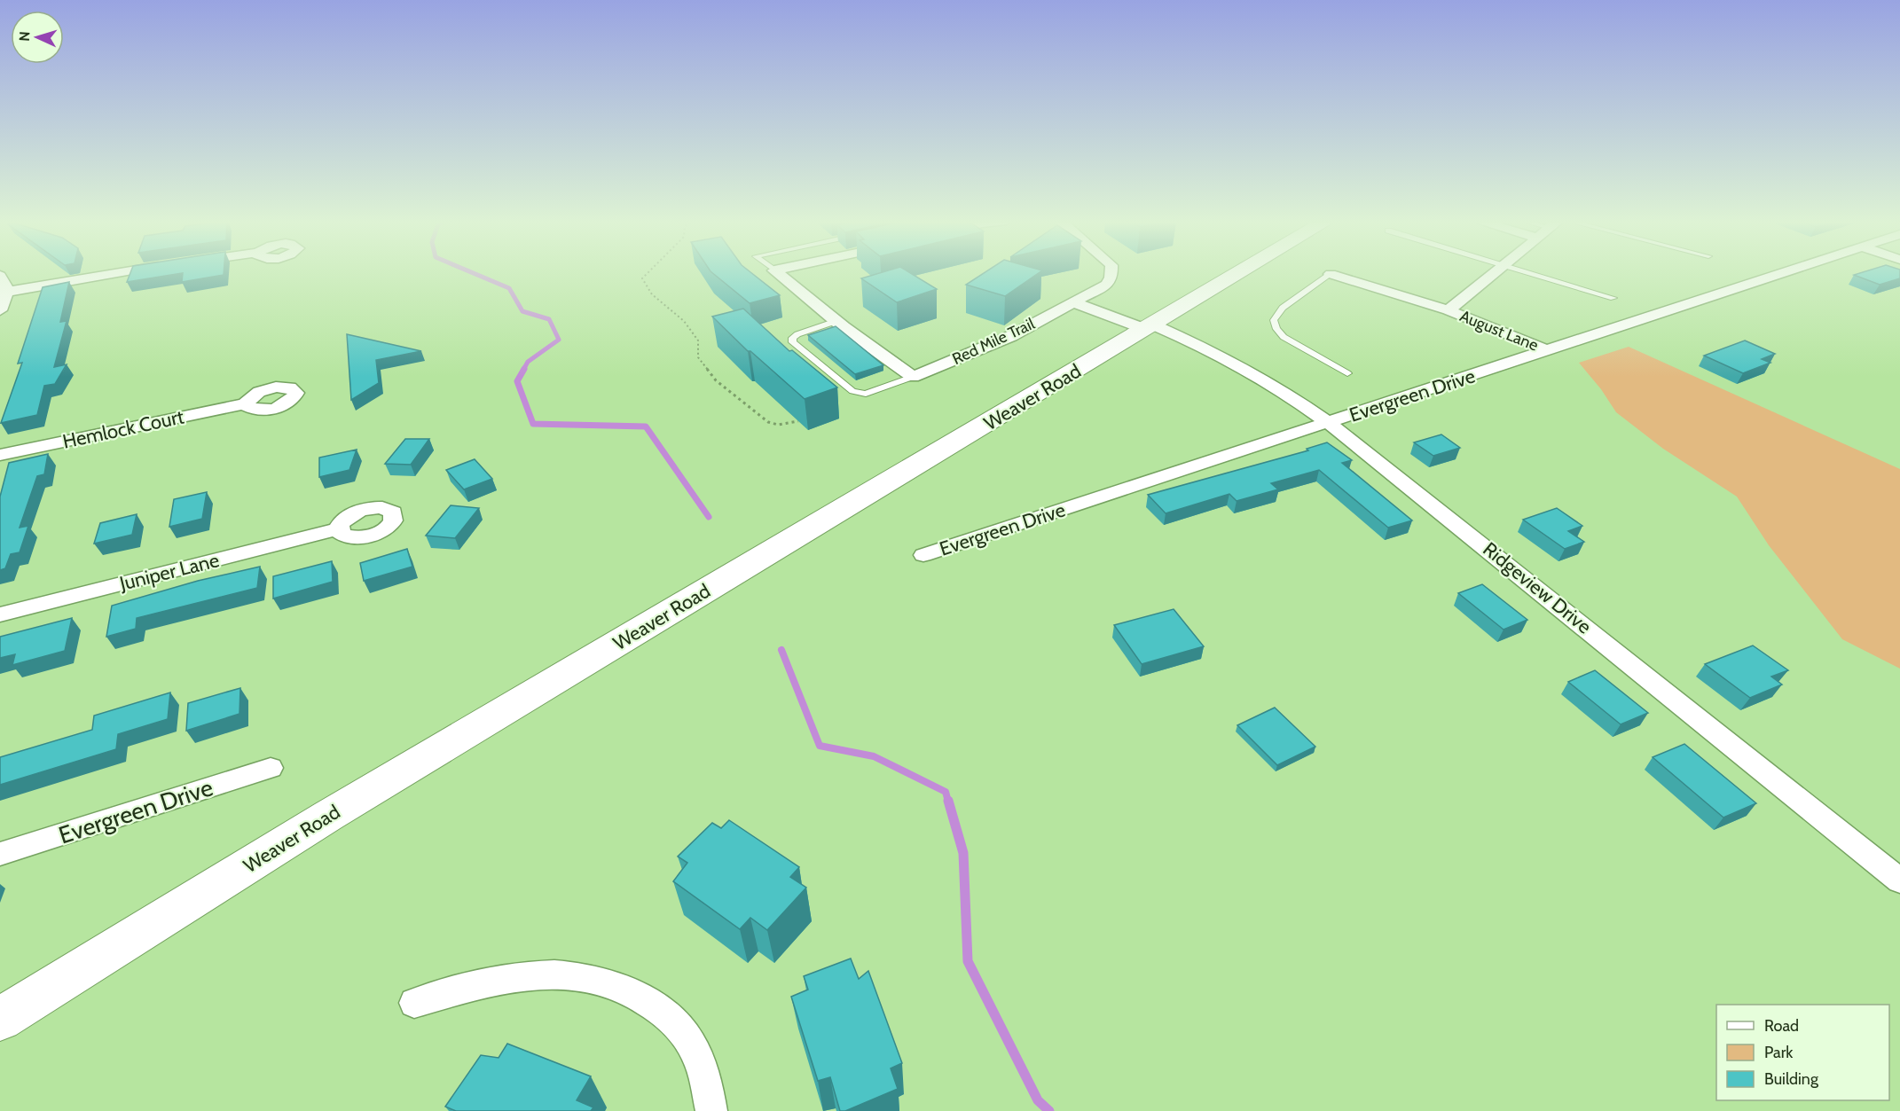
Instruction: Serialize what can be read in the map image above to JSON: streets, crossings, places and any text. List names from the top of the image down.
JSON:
{
  "streets": {
    "main road": ["Weaver Road"],
    "street": [
      "August Lane",
      "Red Mile Trail",
      "Evergreen Drive",
      "Hemlock Court",
      "Juniper Lane",
      "Ridgeview Drive"
    ]
  },
  "crossings": [
    ["August Lane", "Evergreen Drive"],
    ["Evergreen Drive", "Ridgeview Drive"],
    ["Weaver Road", "Ridgeview Drive"]
  ],
  "legend": ["Road", "Park", "Building"],
  "north": "left"
}
